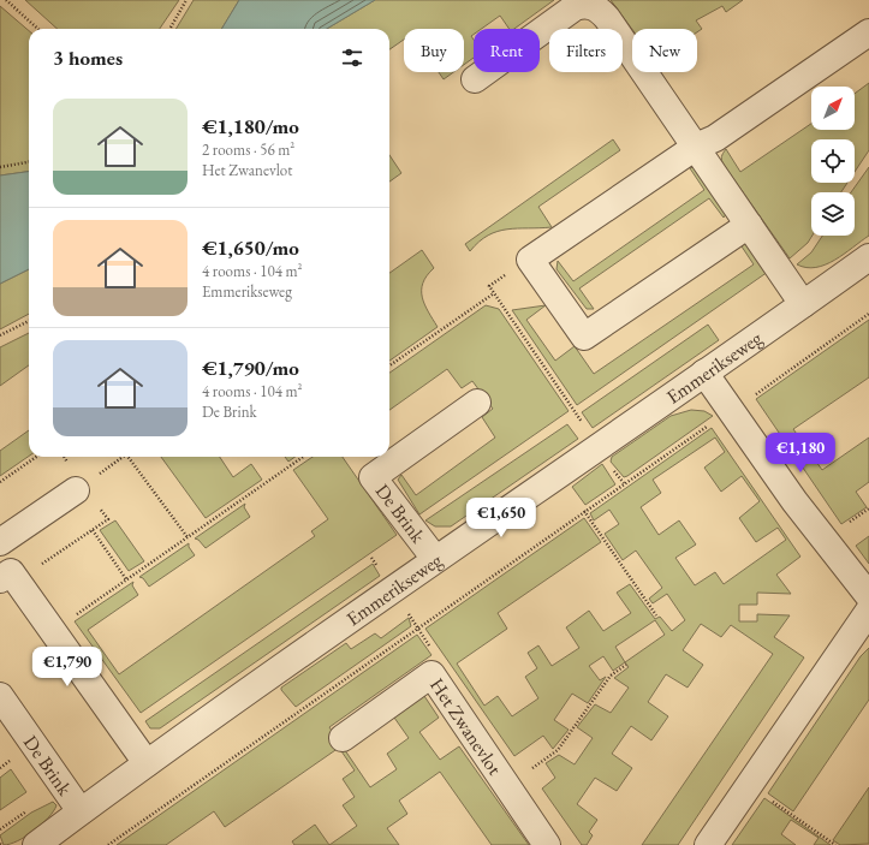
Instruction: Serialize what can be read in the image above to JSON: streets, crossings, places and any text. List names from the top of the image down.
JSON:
{
  "streets": {
    "street": ["Emmerikseweg", "De Brink", "Het Zwanevlot"]
  },
  "crossings": [
    ["Emmerikseweg", "De Brink"]
  ],
  "north": "top right",
  "page": {
    "chip": [
      "Buy",
      "Rent",
      "Filters",
      "New"
    ],
    "heading": "3 homes",
    "list": [
      {
        "name": "€1,180/mo",
        "note": "2 rooms · 56 m² · Het Zwanevlot"
      },
      {
        "name": "€1,650/mo",
        "note": "4 rooms · 104 m² · Emmerikseweg"
      },
      {
        "name": "€1,790/mo",
        "note": "4 rooms · 104 m² · De Brink"
      }
    ],
    "price": ["€1,180", "€1,650", "€1,790"]
  }
}
